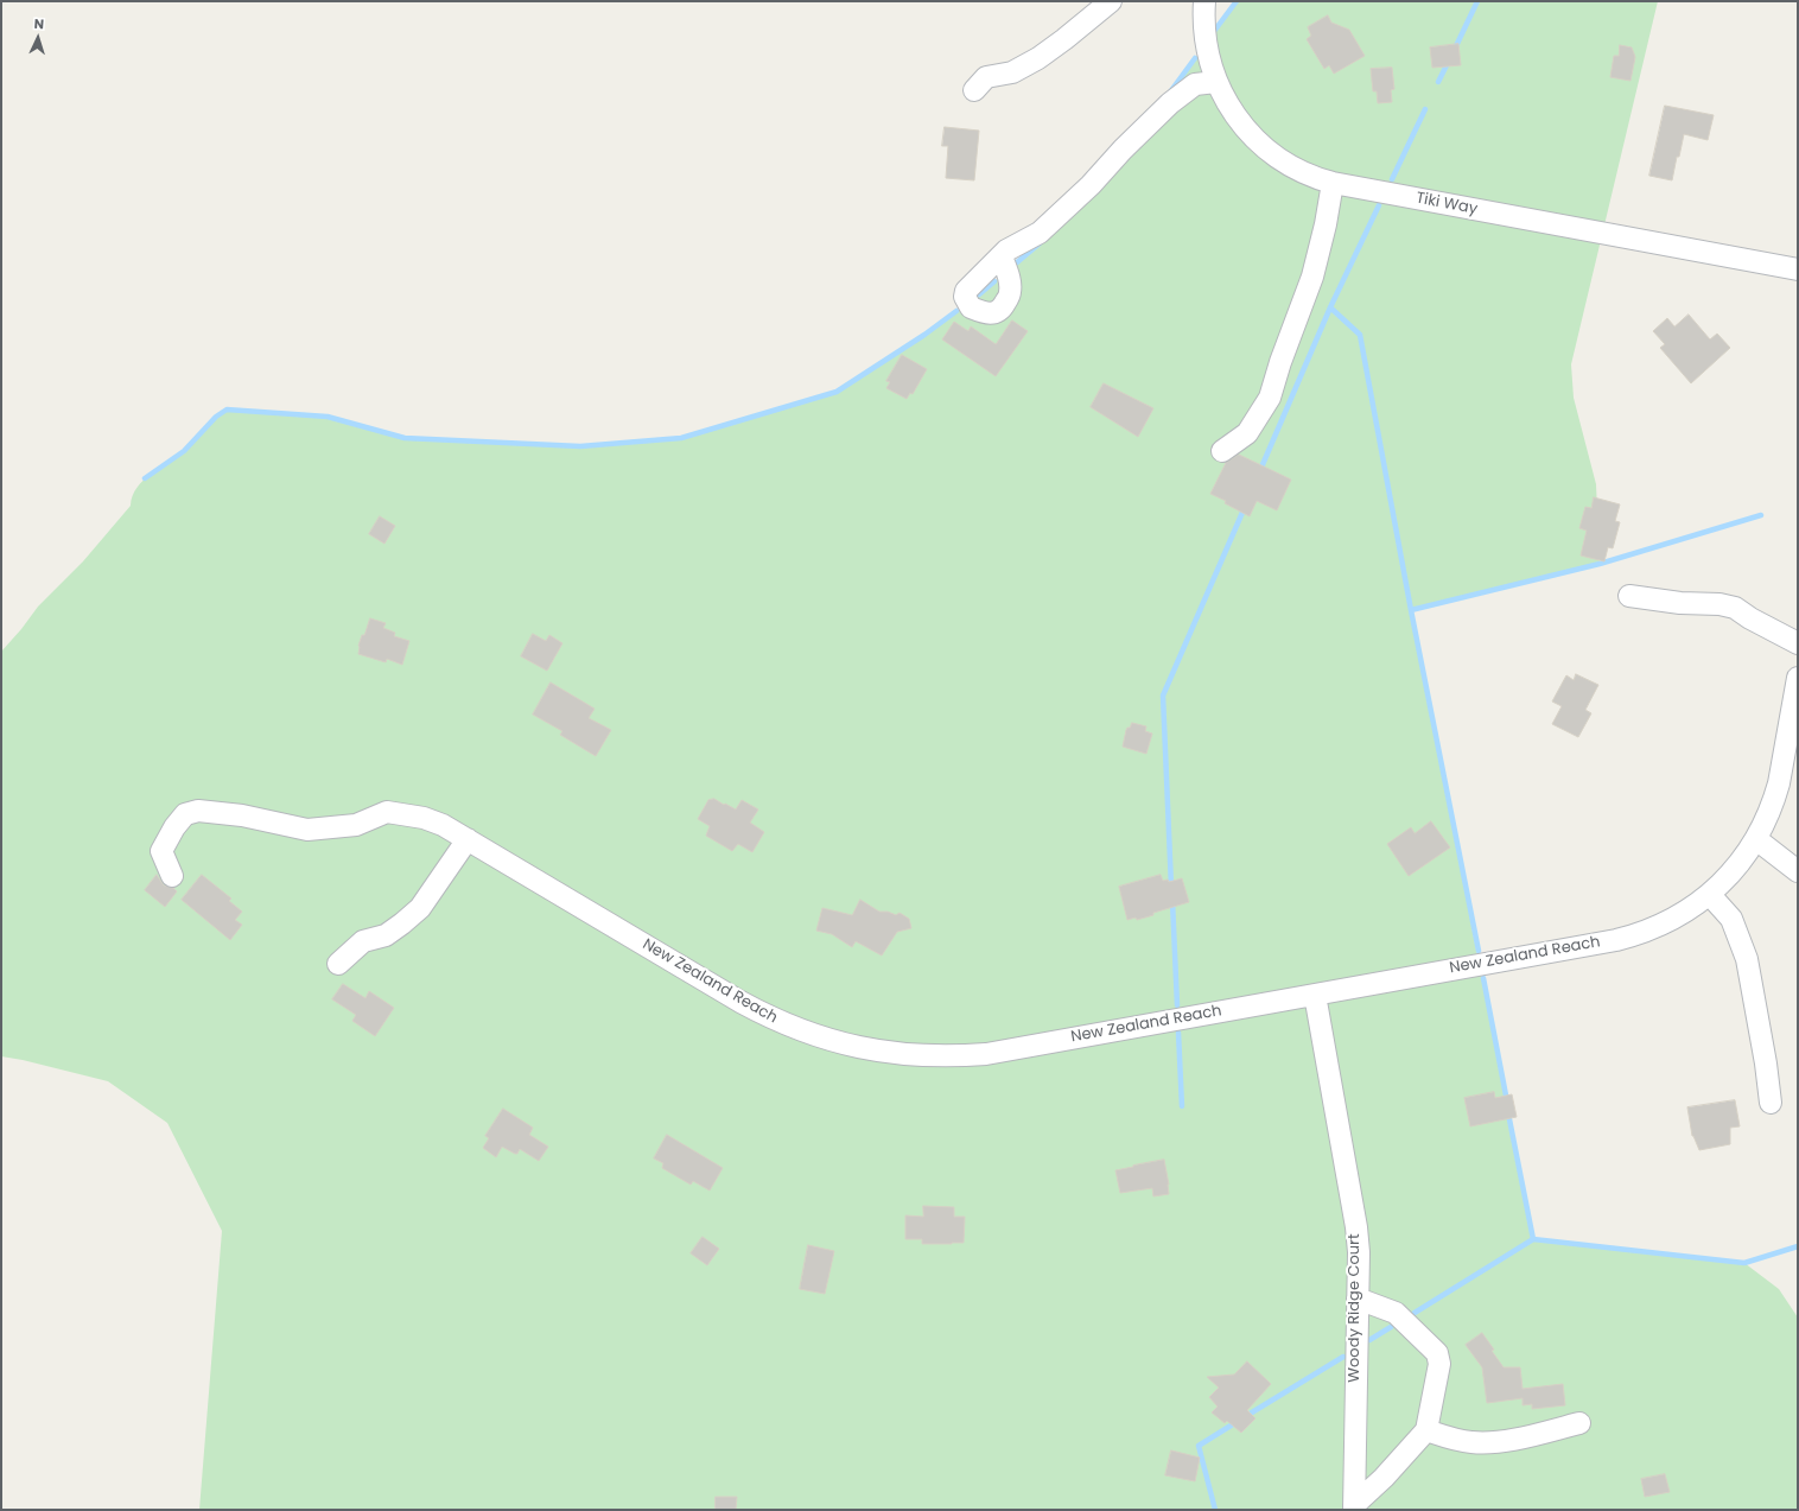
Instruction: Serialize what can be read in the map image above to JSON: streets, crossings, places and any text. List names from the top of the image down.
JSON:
{
  "streets": {
    "street": ["Tiki Way", "New Zealand Reach", "Woody Ridge Court"]
  },
  "crossings": [
    ["New Zealand Reach", "Woody Ridge Court"]
  ],
  "north": "top"
}
